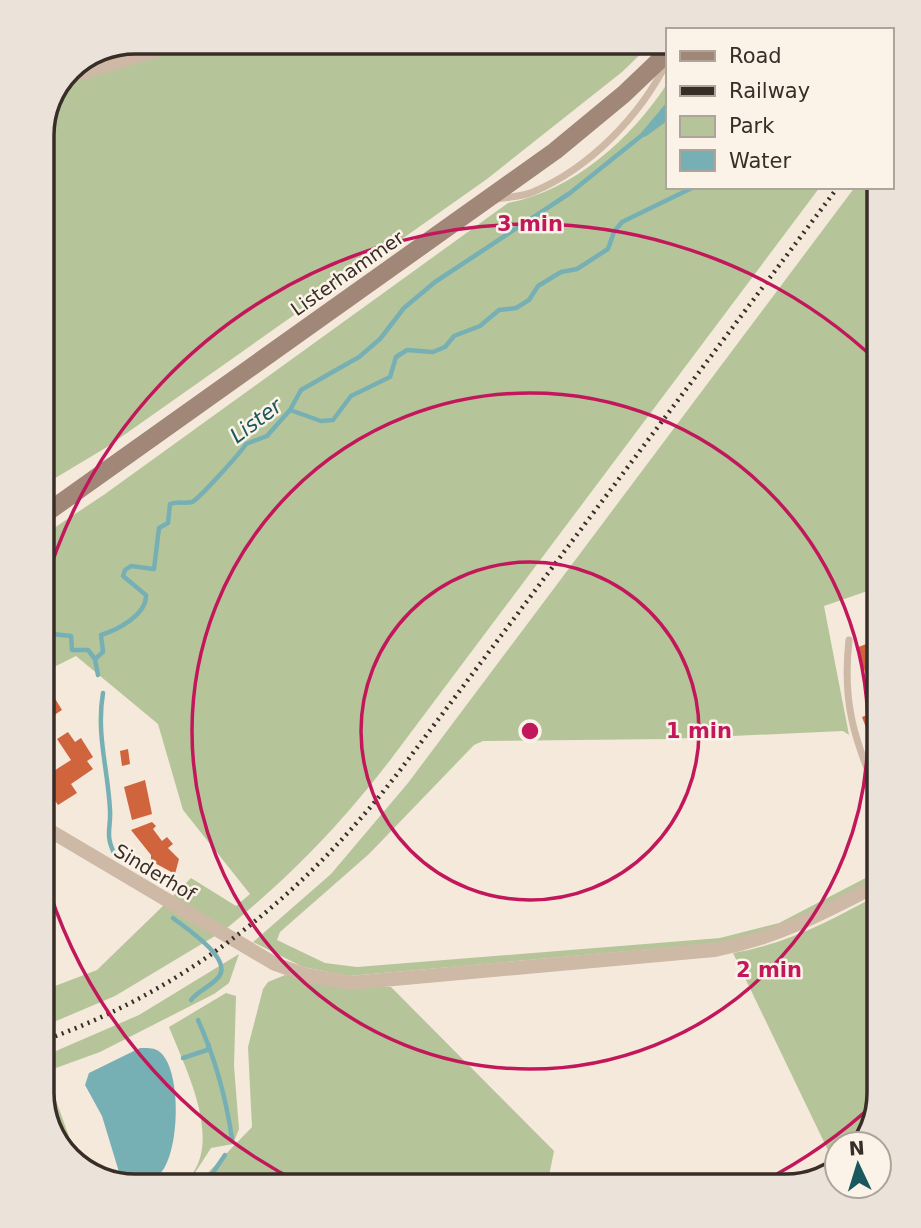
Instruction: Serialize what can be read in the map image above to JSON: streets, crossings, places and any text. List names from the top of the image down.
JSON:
{
  "streets": {
    "main road": ["Listerhammer"],
    "street": ["Sinderhof"]
  },
  "water": ["Lister"],
  "legend": [
    "Road",
    "Railway",
    "Park",
    "Water"
  ],
  "north": "top",
  "rings": ["3 min", "1 min", "2 min"]
}
